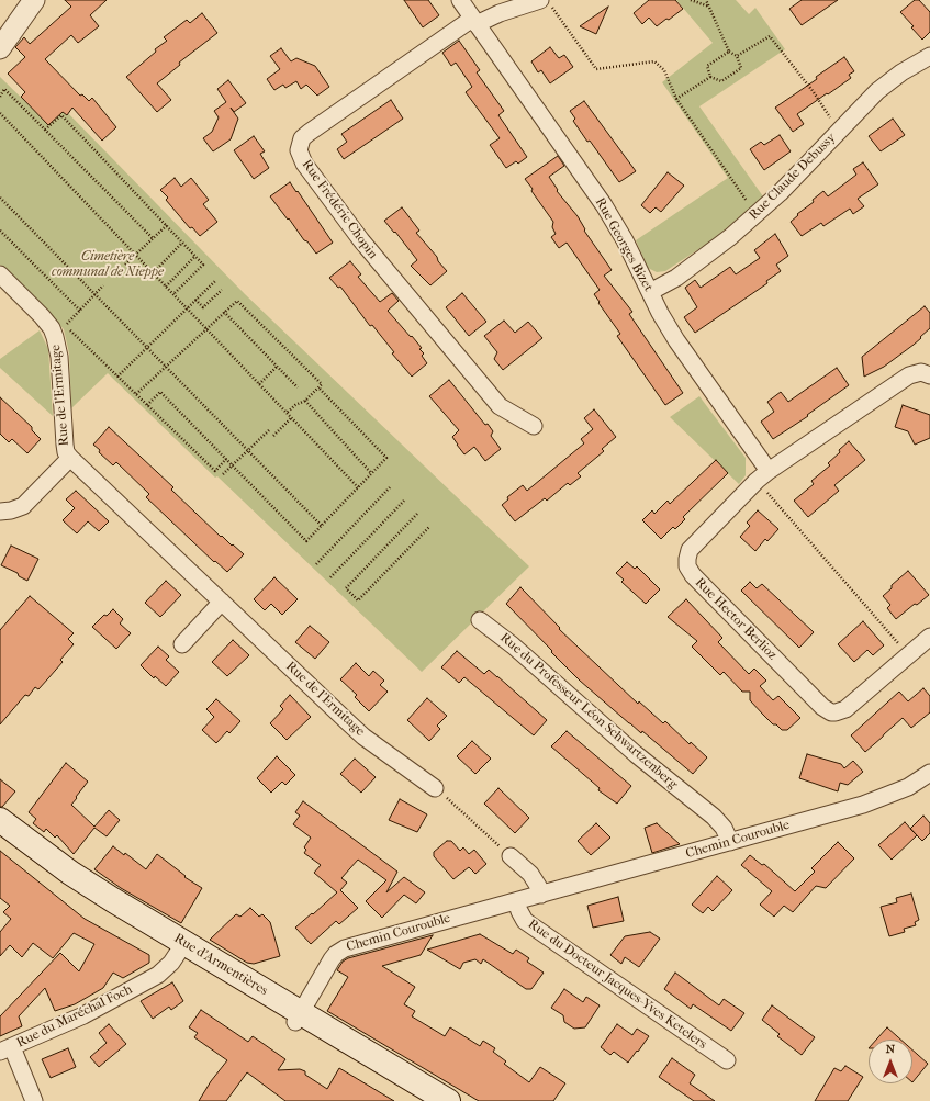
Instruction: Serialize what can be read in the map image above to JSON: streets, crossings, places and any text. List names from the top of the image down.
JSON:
{
  "streets": {
    "main road": ["Rue d'Armentières"],
    "street": [
      "Rue Claude Debussy",
      "Rue Frédéric Chopin",
      "Rue Georges Bizet",
      "Rue de l'Ermitage",
      "Rue Hector Berlioz",
      "Rue du Professeur Léon Schwartzenberg",
      "Chemin Courouble",
      "Rue du Docteur Jacques-Yves Ketelers",
      "Rue du Maréchal Foch"
    ]
  },
  "crossings": [
    ["Rue Claude Debussy", "Rue Georges Bizet"],
    ["Rue Frédéric Chopin", "Rue Georges Bizet"],
    ["Rue Georges Bizet", "Rue Hector Berlioz"],
    ["Rue du Professeur Léon Schwartzenberg", "Chemin Courouble"],
    ["Chemin Courouble", "Rue d'Armentières"],
    ["Chemin Courouble", "Rue du Docteur Jacques-Yves Ketelers"],
    ["Rue d'Armentières", "Rue du Maréchal Foch"]
  ],
  "parks": ["Cimetière communal de Nieppe"],
  "north": "top"
}
